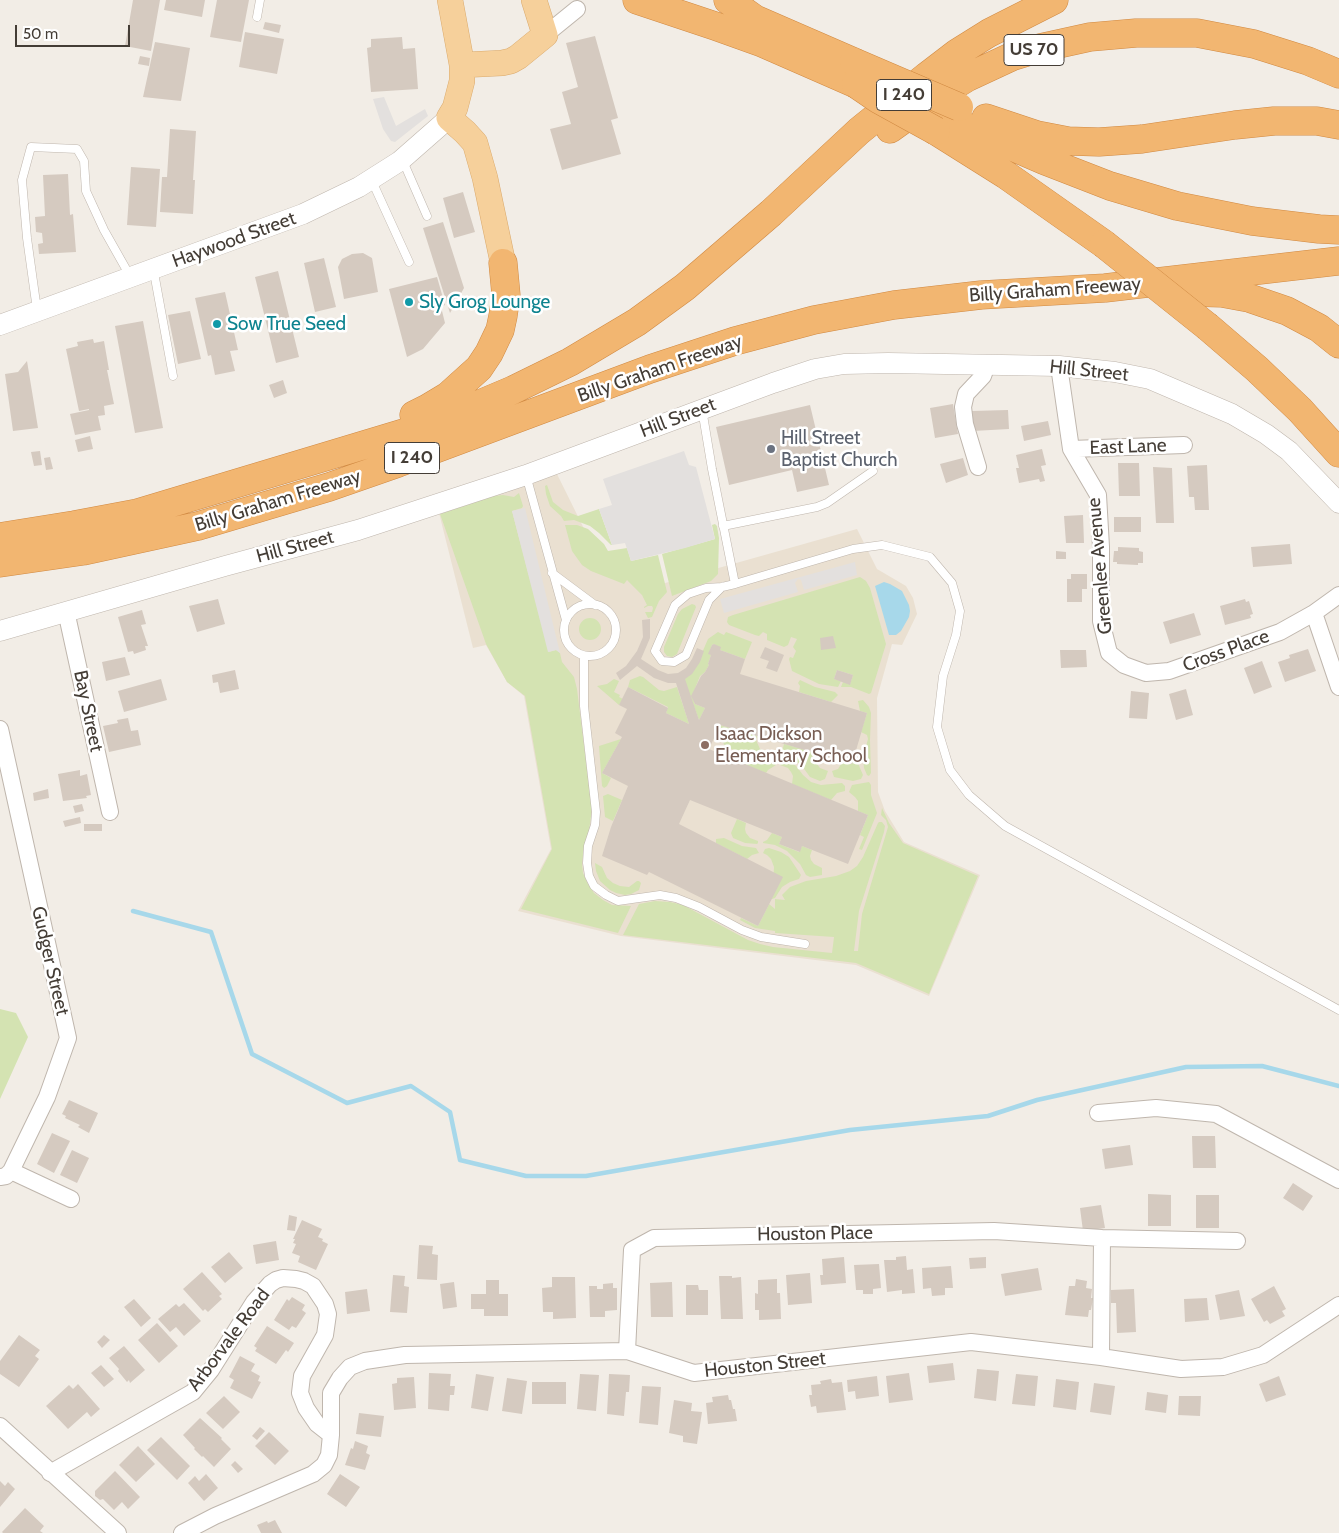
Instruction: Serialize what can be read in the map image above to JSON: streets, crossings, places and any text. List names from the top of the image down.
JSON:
{
  "streets": {
    "highway": ["US 70", "I 240", "Billy Graham Freeway"],
    "street": [
      "Haywood Street",
      "Hill Street",
      "East Lane",
      "Greenlee Avenue",
      "Cross Place",
      "Bay Street",
      "Gudger Street",
      "Houston Place",
      "Arborvale Road",
      "Houston Street"
    ]
  },
  "crossings": [
    ["US 70", "Billy Graham Freeway"],
    ["Hill Street", "Greenlee Avenue"],
    ["Hill Street", "Bay Street"],
    ["East Lane", "Greenlee Avenue"],
    ["Greenlee Avenue", "Cross Place"],
    ["Houston Place", "Houston Street"],
    ["Arborvale Road", "Houston Street"]
  ],
  "places": [
    "Sly Grog Lounge",
    "Sow True Seed",
    "Hill Street Baptist Church",
    "Isaac Dickson Elementary School"
  ],
  "scale_bar": "50 m"
}
